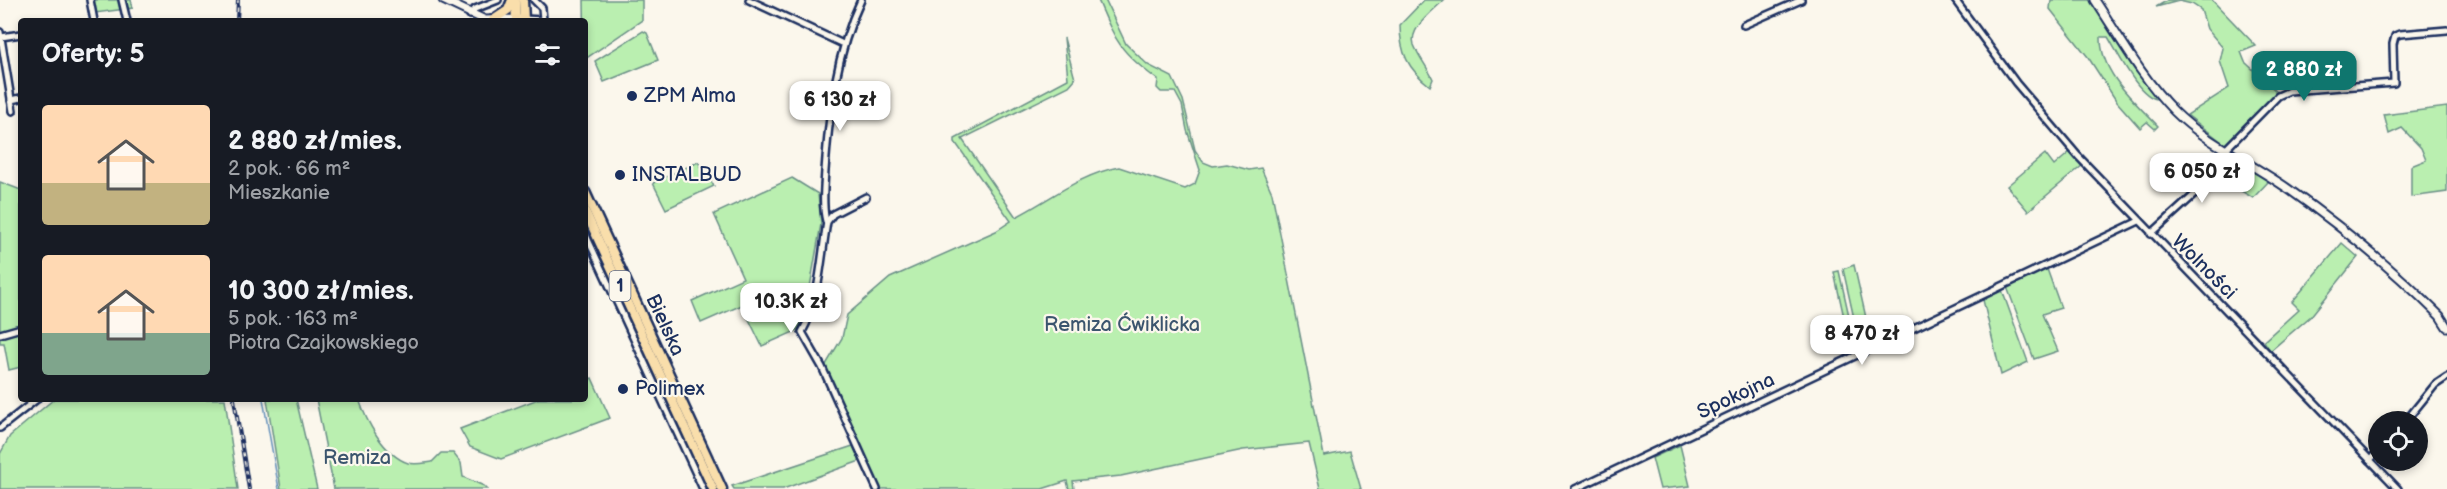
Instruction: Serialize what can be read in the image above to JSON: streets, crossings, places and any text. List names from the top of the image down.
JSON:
{
  "streets": {
    "main road": ["1", "Bielska"],
    "street": ["Wolności", "Spokojna"]
  },
  "crossings": [
    ["Wolności", "Spokojna"],
    ["1", "Bielska"]
  ],
  "parks": ["Remiza Ćwiklicka", "Remiza"],
  "places": ["ZPM Alma", "INSTALBUD", "Polimex"],
  "page": {
    "heading": "Oferty: 5",
    "price": [
      "2 880 zł",
      "6 130 zł",
      "6 050 zł",
      "10.3K zł",
      "8 470 zł"
    ],
    "list": [
      {
        "name": "2 880 zł/mies.",
        "note": "2 pok. · 66 m² · Mieszkanie"
      },
      {
        "name": "10 300 zł/mies.",
        "note": "5 pok. · 163 m² · Piotra Czajkowskiego"
      }
    ]
  }
}
